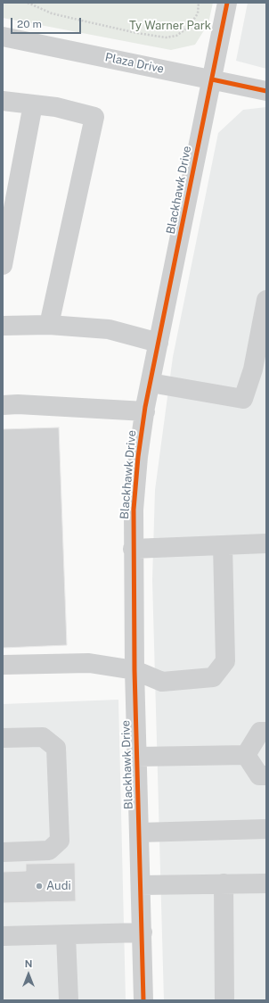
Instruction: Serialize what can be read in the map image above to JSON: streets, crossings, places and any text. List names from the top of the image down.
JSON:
{
  "streets": {
    "street": ["Plaza Drive", "Blackhawk Drive"]
  },
  "crossings": [
    ["Plaza Drive", "Blackhawk Drive"]
  ],
  "parks": ["Ty Warner Park"],
  "places": ["Audi"],
  "scale_bar": "20 m",
  "north": "top"
}
